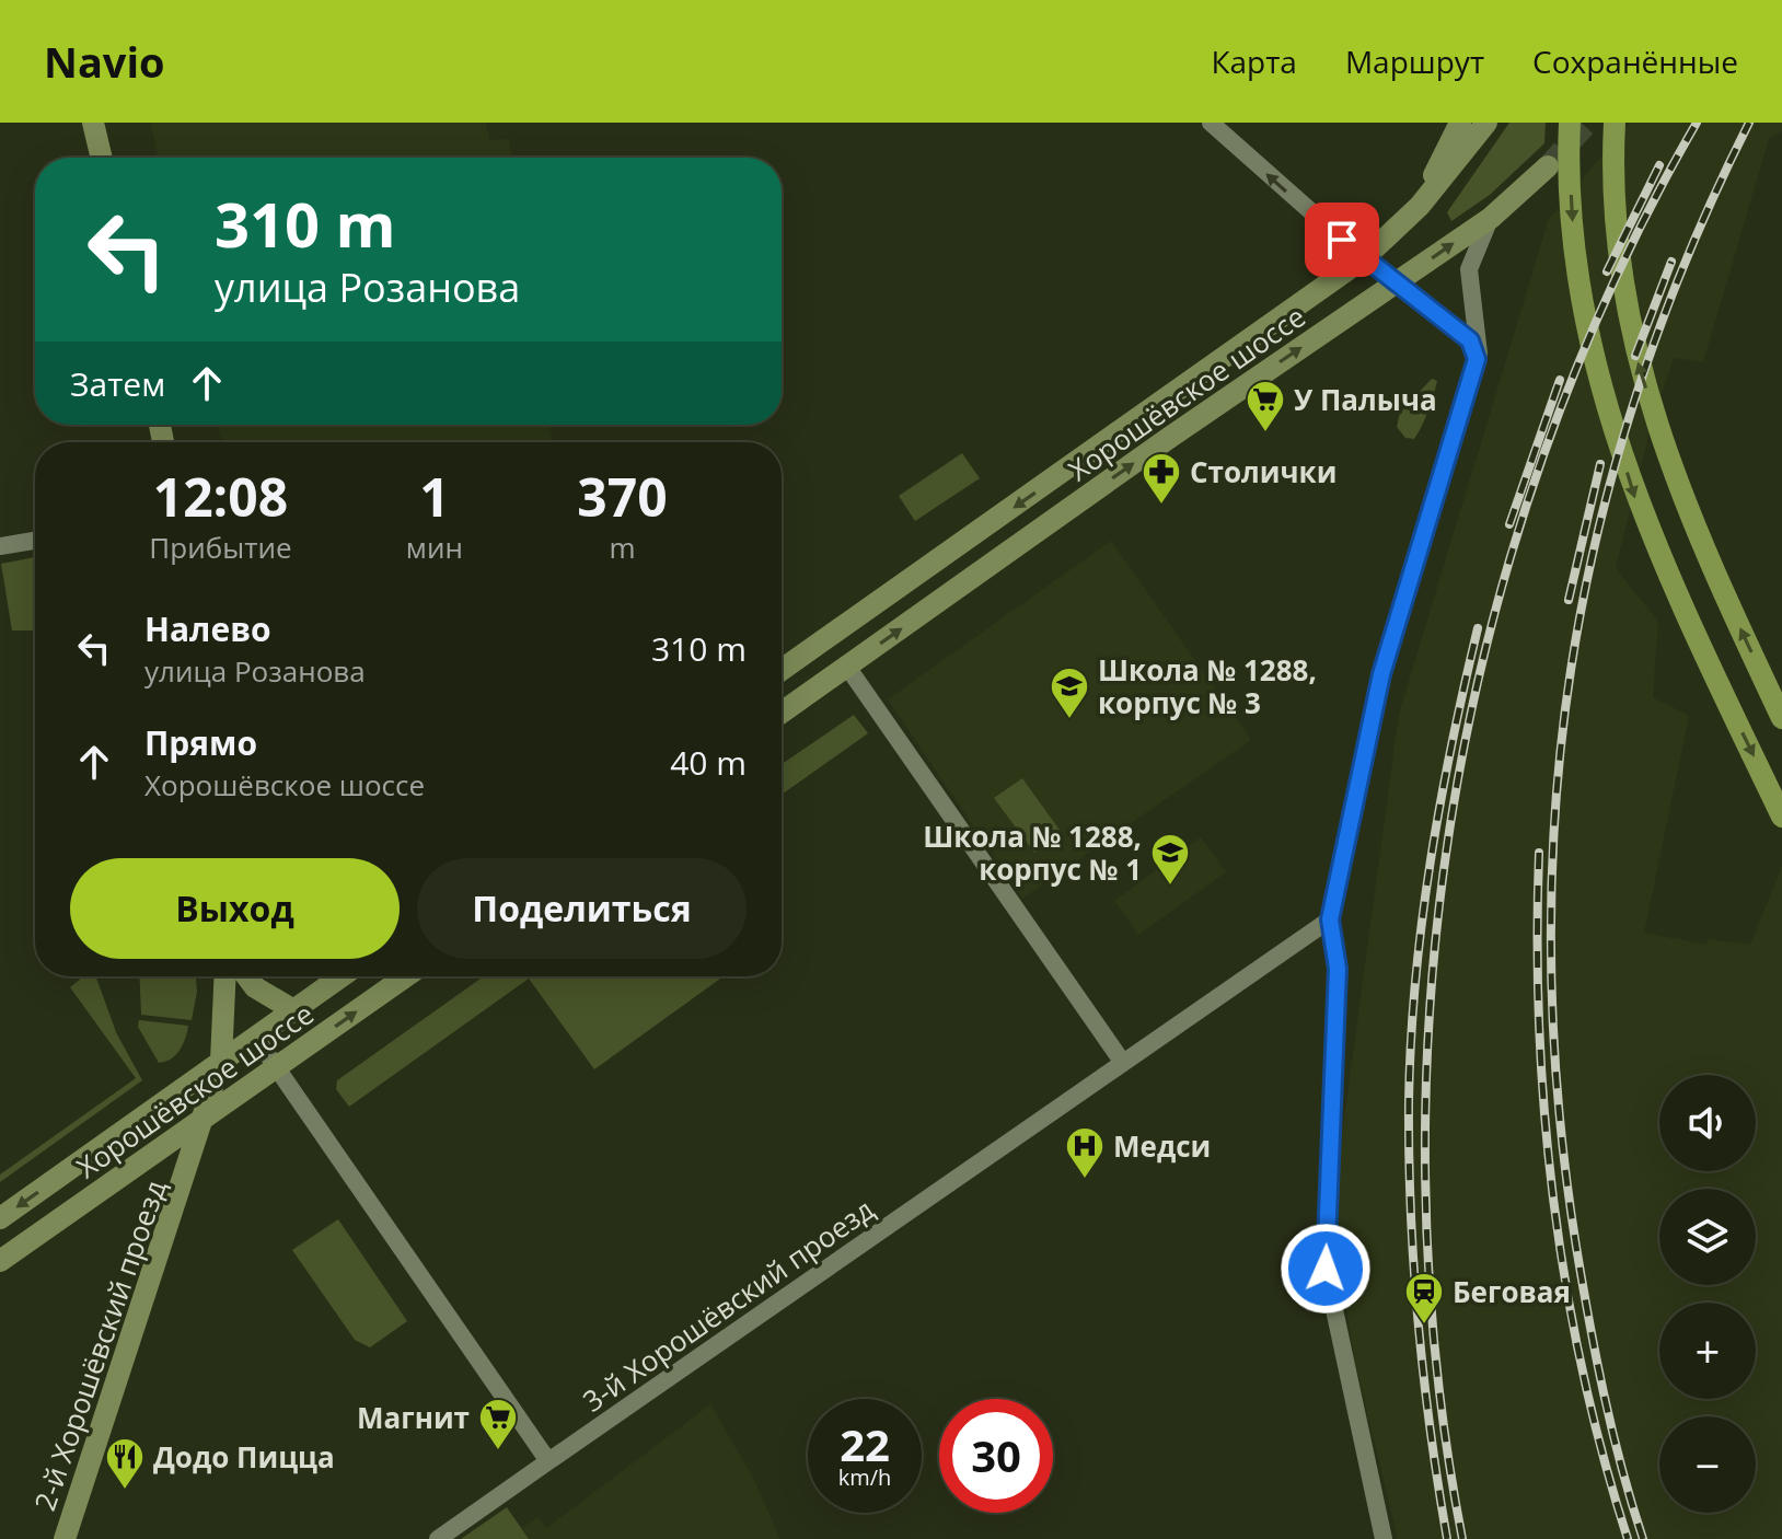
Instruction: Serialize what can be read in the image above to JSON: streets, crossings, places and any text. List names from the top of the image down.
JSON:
{
  "streets": {
    "main road": ["Хорошёвское шоссе", "2-й Хорошёвский проезд"],
    "street": ["3-й Хорошёвский проезд"]
  },
  "crossings": [
    ["Хорошёвское шоссе", "2-й Хорошёвский проезд"]
  ],
  "places": {
    "supermarket": ["У Палыча", "Магнит"],
    "pharmacy": ["Столички"],
    "school or university": ["Школа № 1288, корпус № 3", "Школа № 1288, корпус № 1"],
    "hospital": ["Медси"],
    "station": ["Беговая"],
    "restaurant": ["Додо Пицца"]
  },
  "page": {
    "header": "Navio",
    "nav": ["Карта", "Маршрут", "Сохранённые"],
    "turn": ["310 m", "улица Розанова"],
    "then": "Затем",
    "eta": [
      "12:08",
      "Прибытие",
      "1",
      "мин",
      "370",
      "m"
    ],
    "list": [
      {
        "name": "Налево",
        "note": "улица Розанова",
        "value": "310 m"
      },
      {
        "name": "Прямо",
        "note": "Хорошёвское шоссе",
        "value": "40 m"
      }
    ],
    "buttons": ["Выход", "Поделиться"],
    "map_buttons": ["+", "−"],
    "speed": "22 km/h",
    "limit": "30"
  }
}
